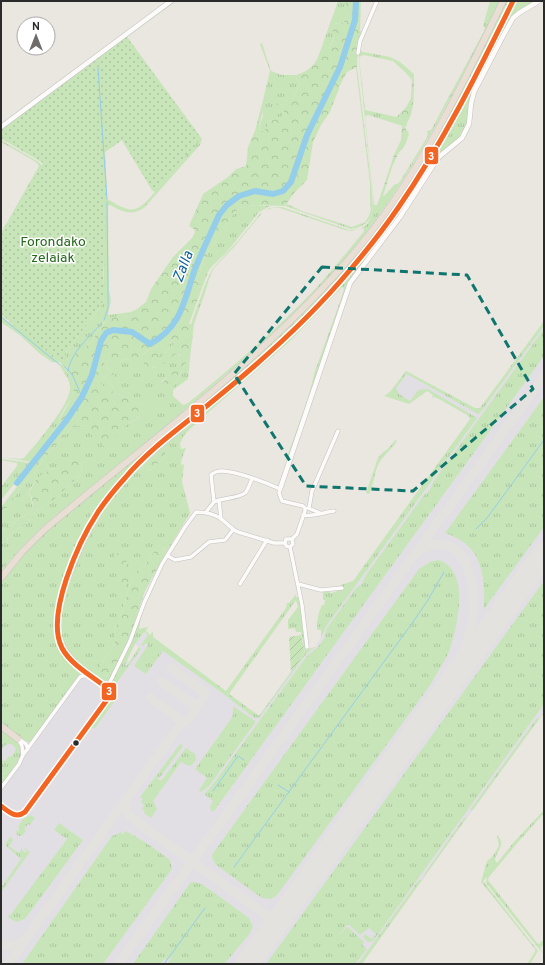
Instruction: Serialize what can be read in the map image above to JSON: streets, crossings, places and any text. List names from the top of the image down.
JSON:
{
  "water": ["Zalla"],
  "parks": ["Forondako zelaiak"],
  "lines": ["transit line 3"],
  "north": "top"
}
